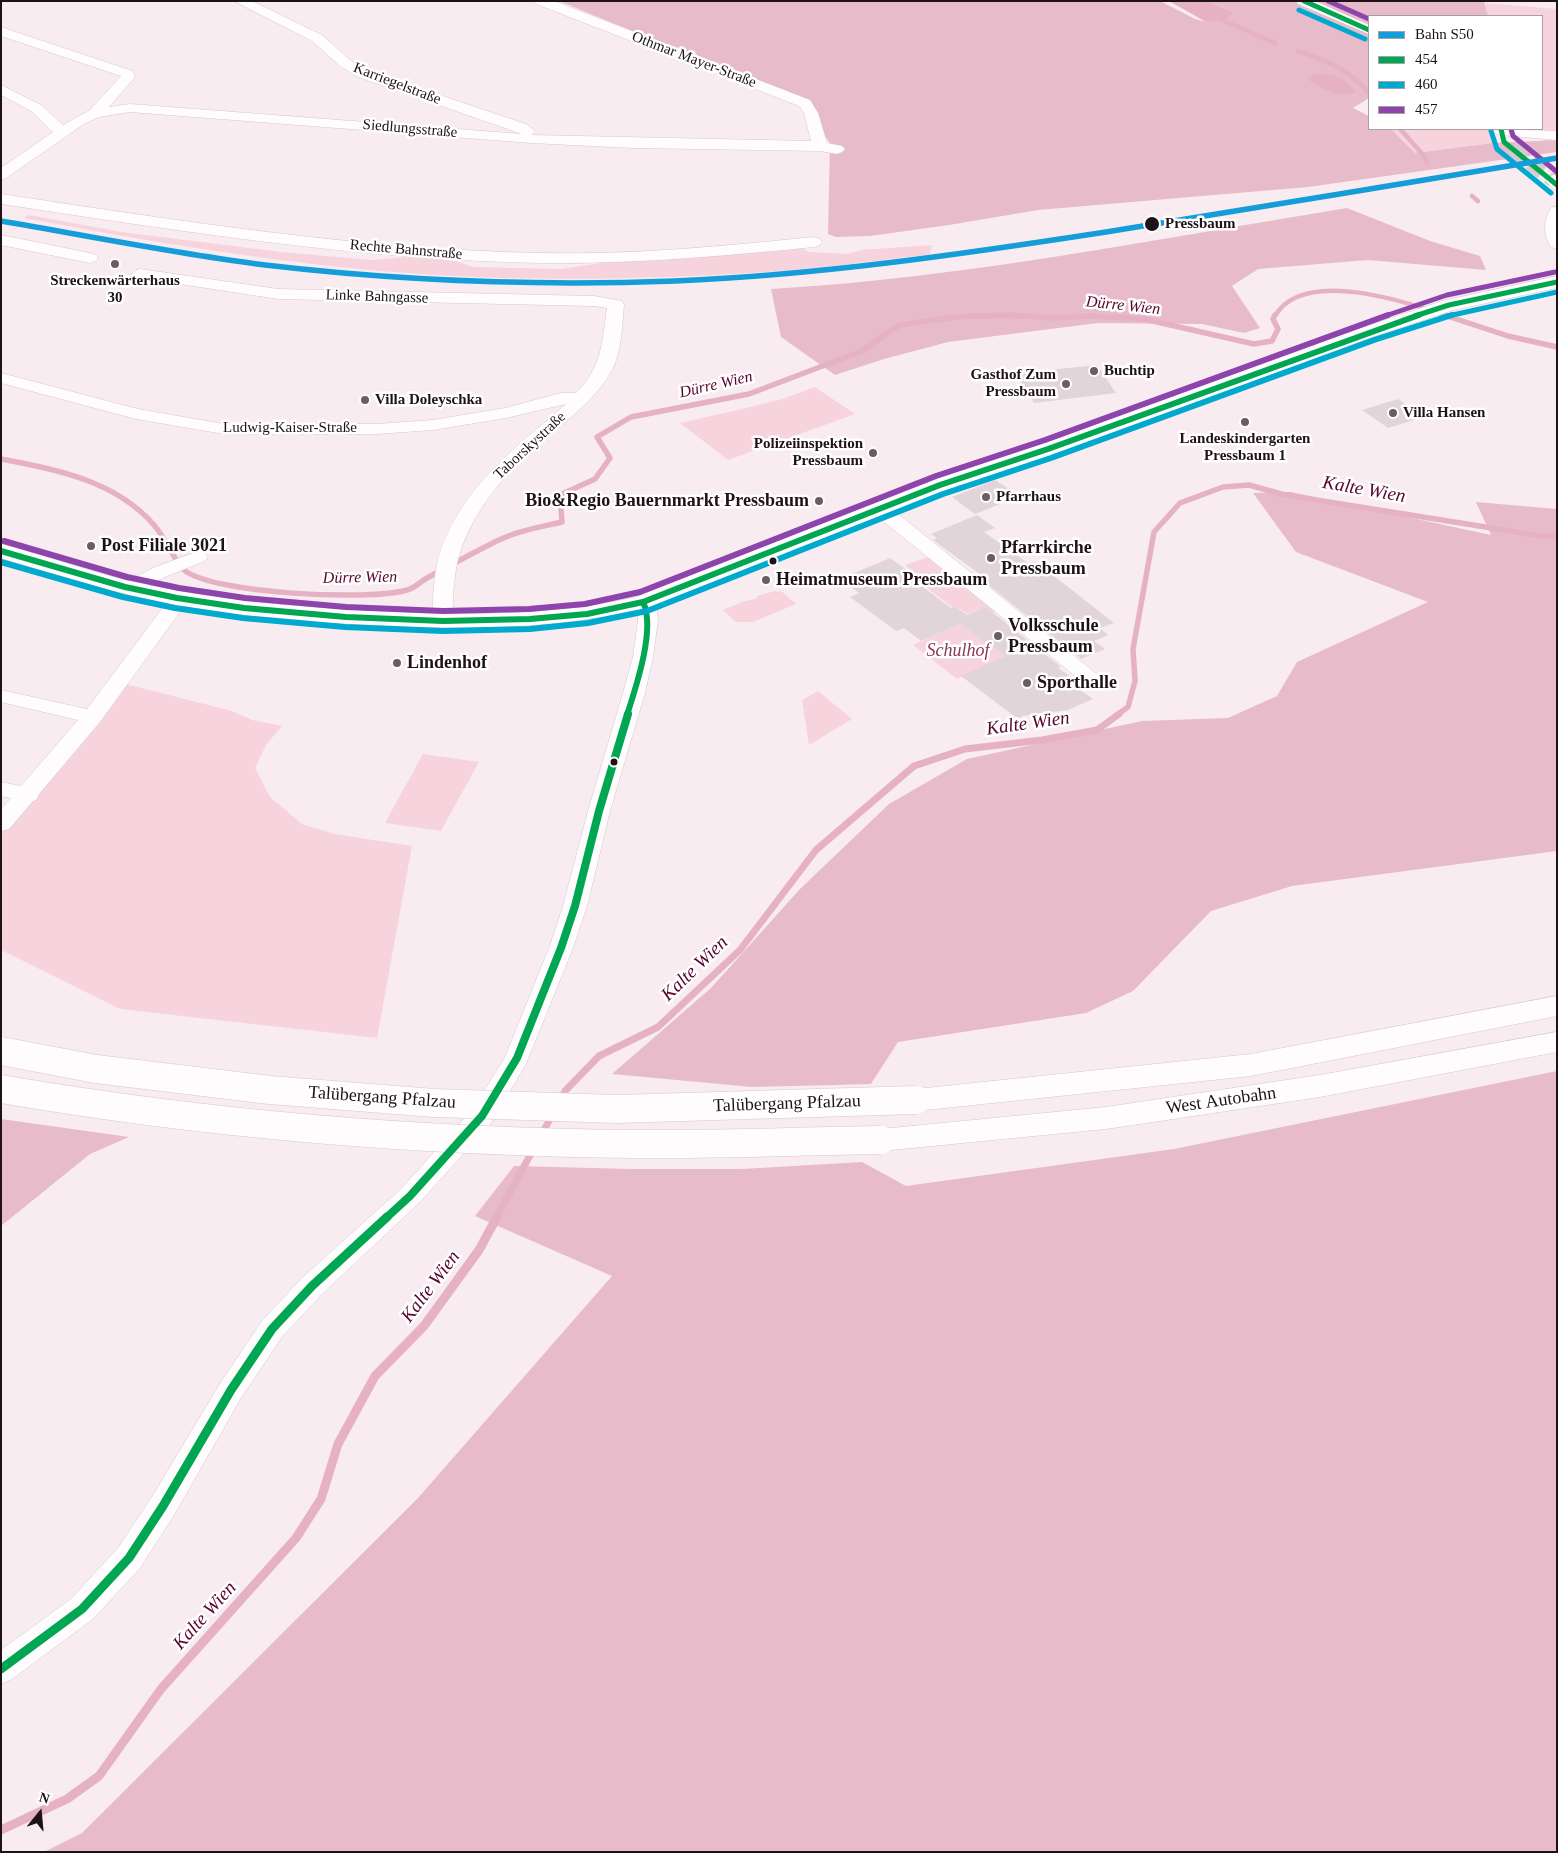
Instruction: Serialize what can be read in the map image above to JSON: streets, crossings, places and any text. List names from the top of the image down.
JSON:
{
  "streets": {
    "main road": ["Talübergang Pfalzau", "West Autobahn"],
    "street": [
      "Othmar Mayer-Straße",
      "Karriegelstraße",
      "Siedlungsstraße",
      "Rechte Bahnstraße",
      "Linke Bahngasse",
      "Ludwig-Kaiser-Straße",
      "Taborskystraße"
    ]
  },
  "crossings": [
    ["Othmar Mayer-Straße", "Siedlungsstraße"],
    ["Karriegelstraße", "Siedlungsstraße"],
    ["Linke Bahngasse", "Taborskystraße"],
    ["Ludwig-Kaiser-Straße", "Taborskystraße"],
    ["Talübergang Pfalzau", "West Autobahn"]
  ],
  "water": ["Dürre Wien", "Kalte Wien"],
  "parks": ["Schulhof"],
  "places": [
    "Pressbaum",
    "Streckenwärterhaus 30",
    "Buchtip",
    "Gasthof Zum Pressbaum",
    "Villa Doleyschka",
    "Villa Hansen",
    "Landeskindergarten Pressbaum 1",
    "Polizeiinspektion Pressbaum",
    "Pfarrhaus",
    "Bio&Regio Bauernmarkt Pressbaum",
    "Post Filiale 3021",
    "Pfarrkirche Pressbaum",
    "Heimatmuseum Pressbaum",
    "Volksschule Pressbaum",
    "Lindenhof",
    "Sporthalle"
  ],
  "lines": [
    "transit line 454",
    "transit line 457",
    "transit line 460",
    "rail line S50"
  ],
  "legend": [
    "Bahn S50",
    "454",
    "460",
    "457"
  ],
  "north": "top"
}
